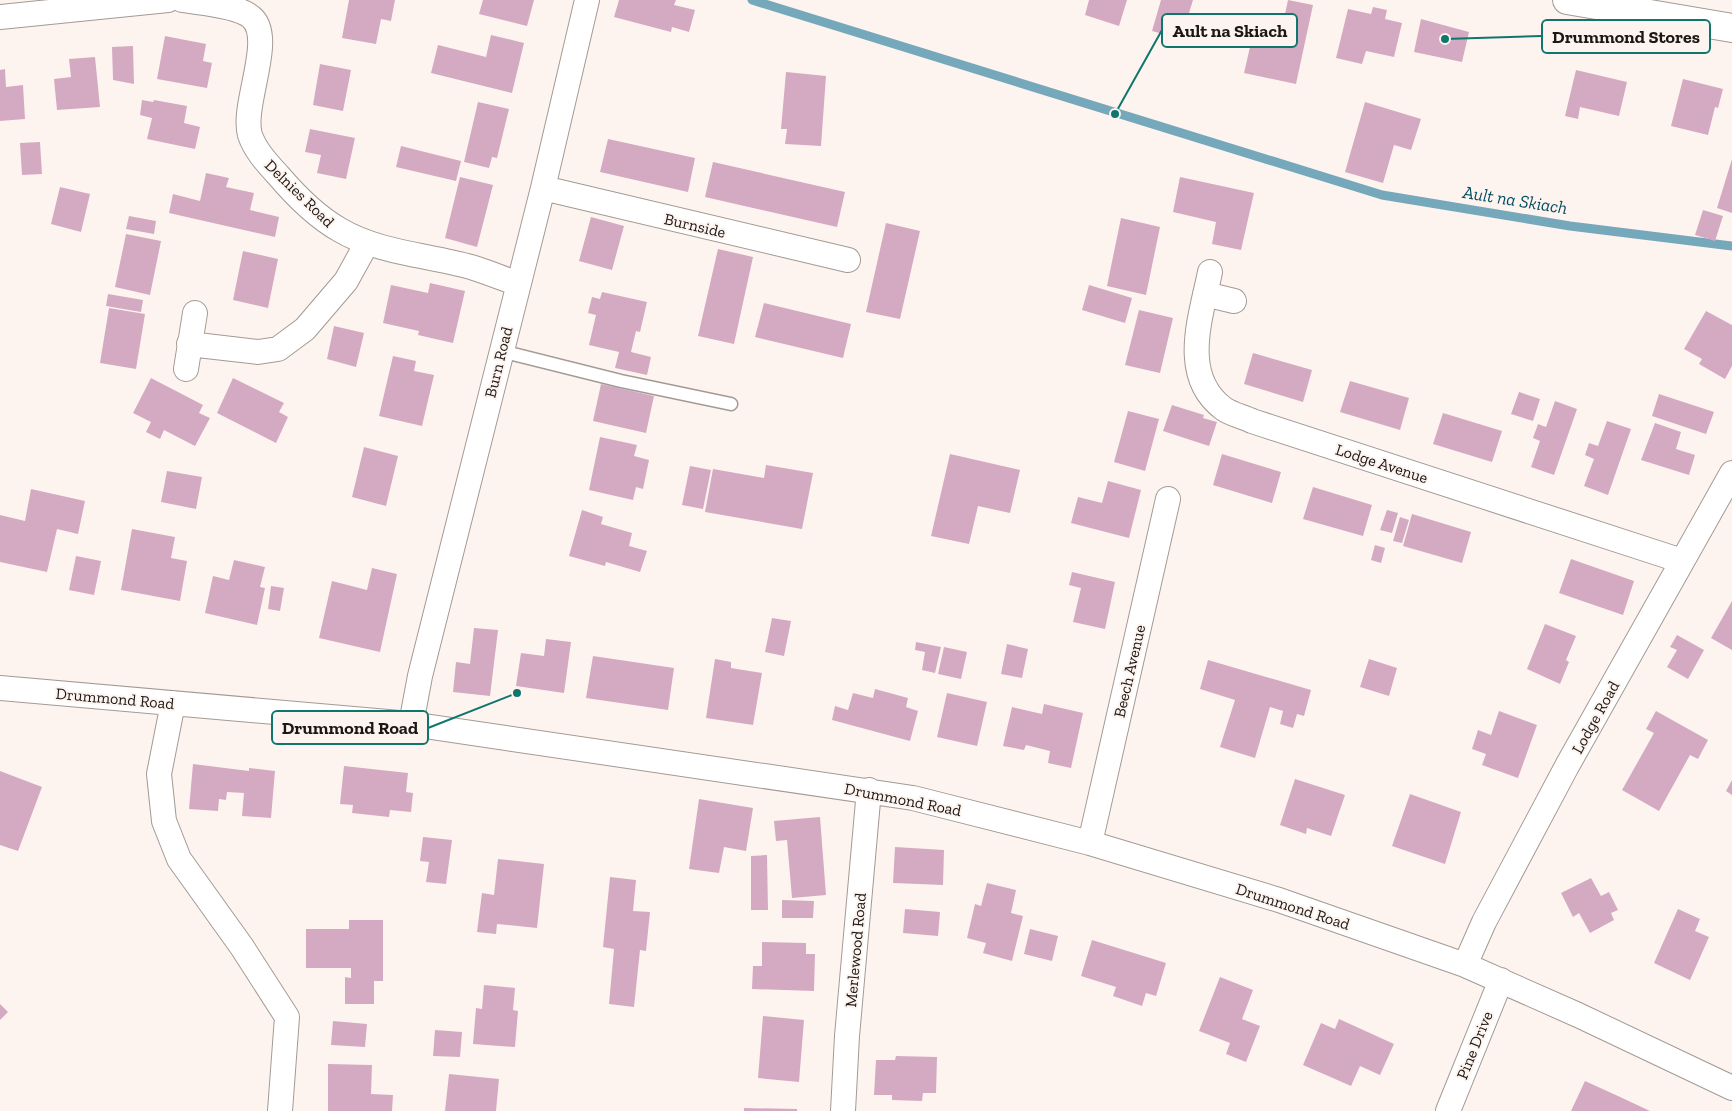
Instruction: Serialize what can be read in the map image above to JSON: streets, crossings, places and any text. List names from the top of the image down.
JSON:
{
  "streets": {
    "street": [
      "Delnies Road",
      "Burnside",
      "Burn Road",
      "Lodge Avenue",
      "Beech Avenue",
      "Drummond Road",
      "Lodge Road",
      "Merlewood Road",
      "Pine Drive"
    ]
  },
  "crossings": [
    ["Delnies Road", "Burn Road"],
    ["Burnside", "Burn Road"],
    ["Burn Road", "Drummond Road"],
    ["Lodge Avenue", "Lodge Road"],
    ["Beech Avenue", "Drummond Road"],
    ["Drummond Road", "Lodge Road"],
    ["Drummond Road", "Merlewood Road"],
    ["Drummond Road", "Pine Drive"]
  ],
  "water": ["Ault na Skiach"],
  "places": ["Drummond Stores", "Ault na Skiach", "Drummond Road"]
}
